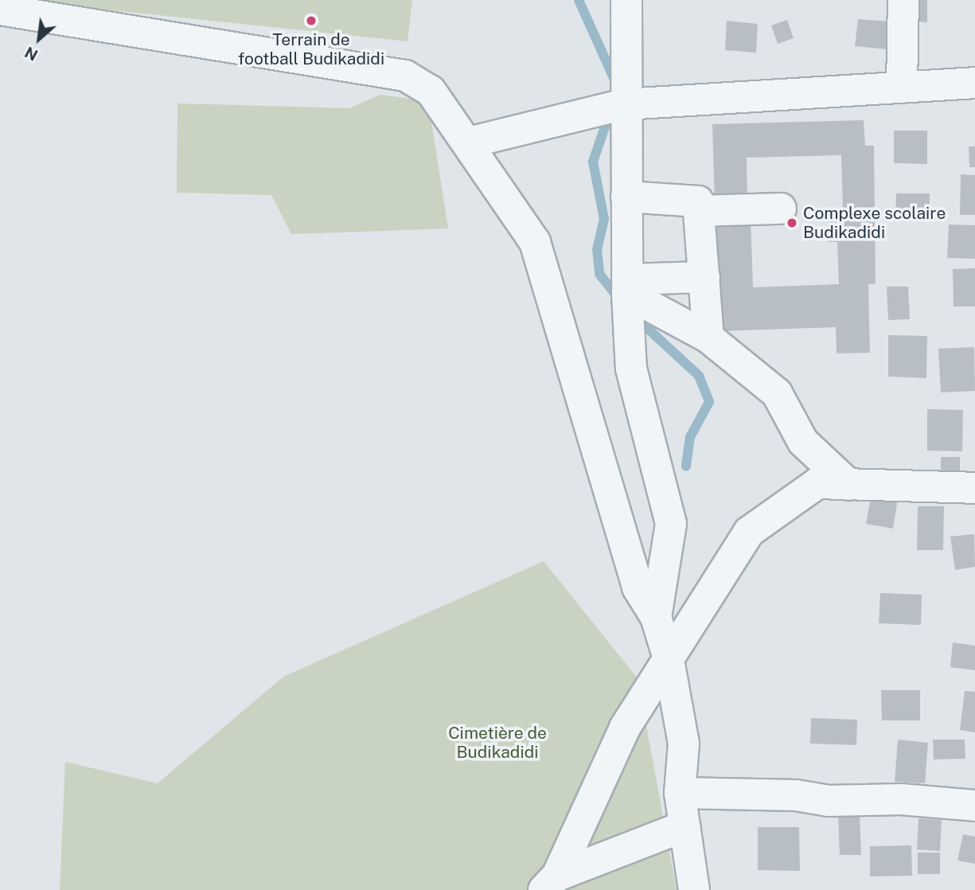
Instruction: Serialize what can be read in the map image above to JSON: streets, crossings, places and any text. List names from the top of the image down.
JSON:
{
  "parks": ["Cimetière de Budikadidi"],
  "places": ["Terrain de football Budikadidi", "Complexe scolaire Budikadidi"],
  "north": "bottom left"
}
